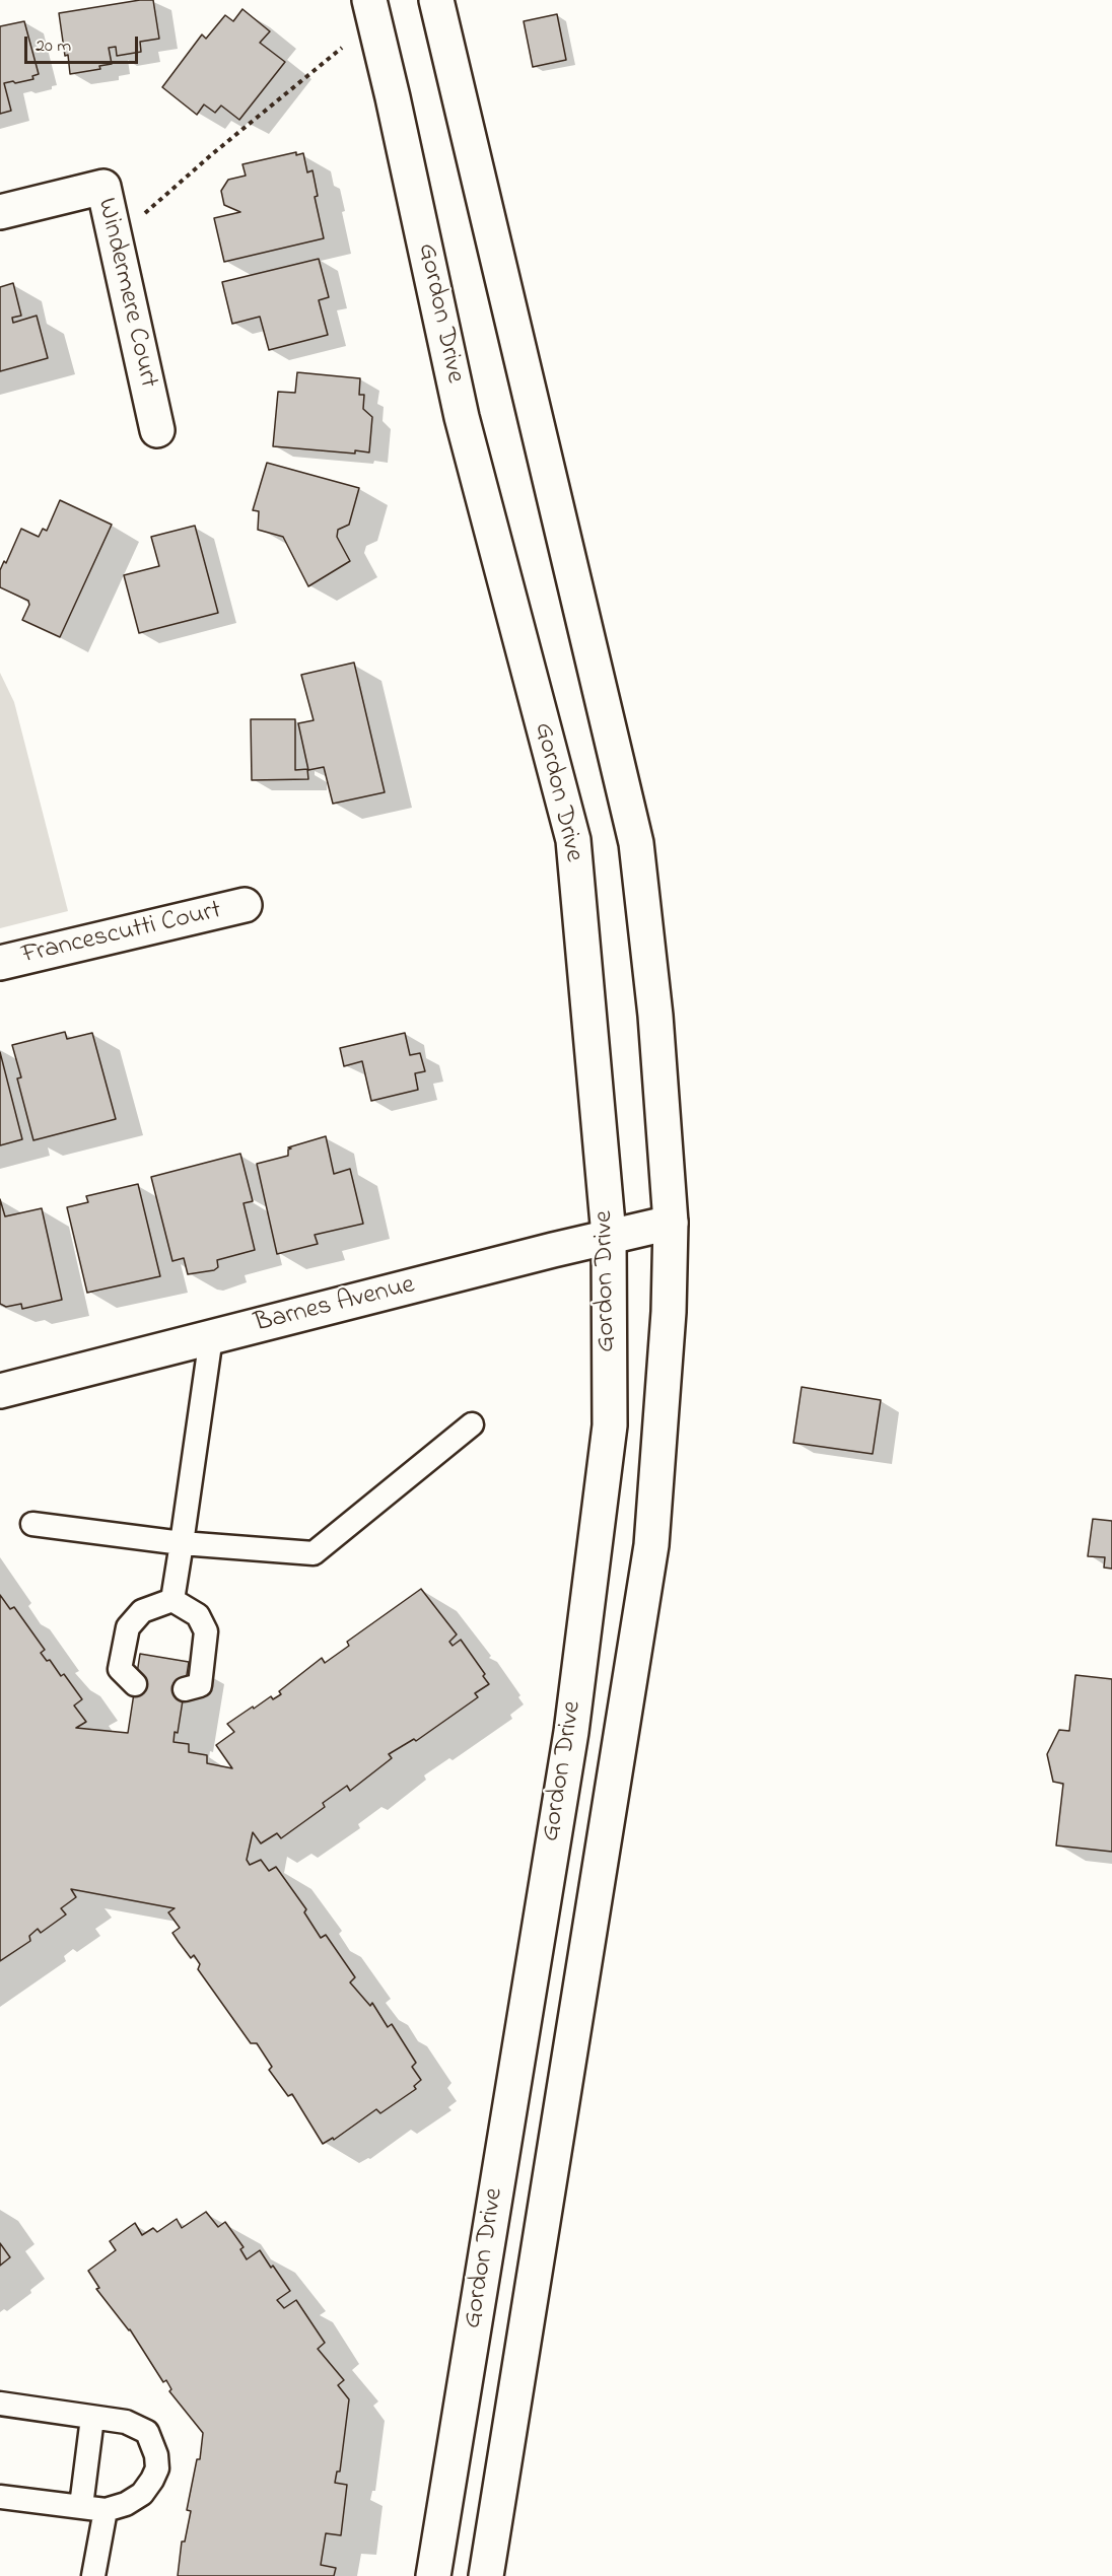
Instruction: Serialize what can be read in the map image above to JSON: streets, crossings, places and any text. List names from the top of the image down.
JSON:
{
  "streets": {
    "main road": [
      "Windermere Court",
      "Gordon Drive",
      "Francescutti Court",
      "Barnes Avenue"
    ]
  },
  "crossings": [
    ["Gordon Drive", "Barnes Avenue"]
  ],
  "scale_bar": "20 m"
}
